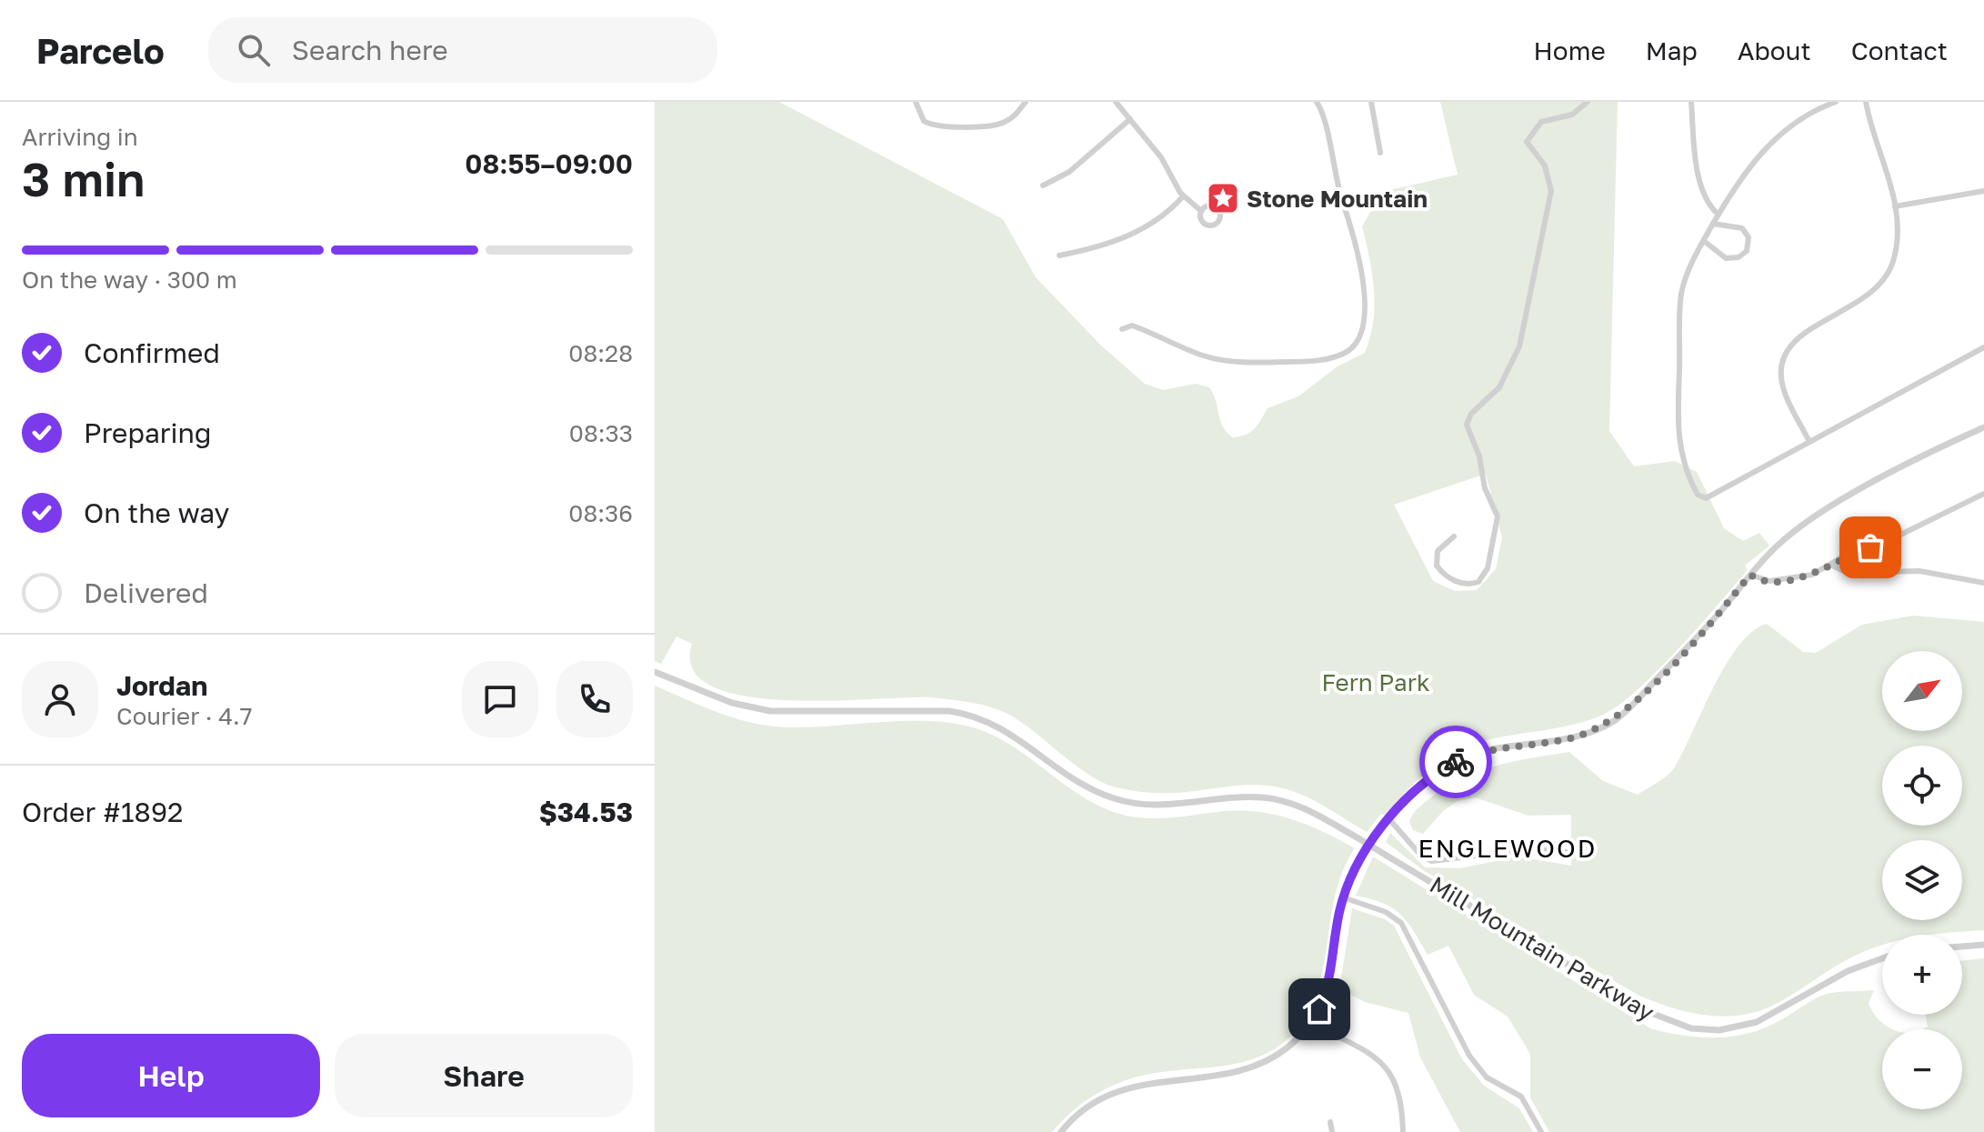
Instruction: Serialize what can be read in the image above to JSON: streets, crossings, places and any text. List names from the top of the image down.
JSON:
{
  "streets": {
    "street": ["Mill Mountain Parkway"]
  },
  "districts": ["ENGLEWOOD"],
  "parks": ["Fern Park"],
  "places": {
    "place": ["Stone Mountain"]
  },
  "north": "top right",
  "page": {
    "header": "Parcelo",
    "search": "Search here",
    "nav": [
      "Home",
      "Map",
      "About",
      "Contact"
    ],
    "heading": ["3 min", "Arriving in", "08:55–09:00"],
    "panel": [
      "Jordan",
      "Courier · 4.7",
      "Order #1892",
      "$34.53"
    ],
    "bar": "On the way · 300 m",
    "list": [
      ["Confirmed", "08:28"],
      ["Preparing", "08:33"],
      ["On the way", "08:36"],
      "Delivered"
    ],
    "map_buttons": ["+", "−"],
    "buttons": ["Help", "Share"]
  }
}
